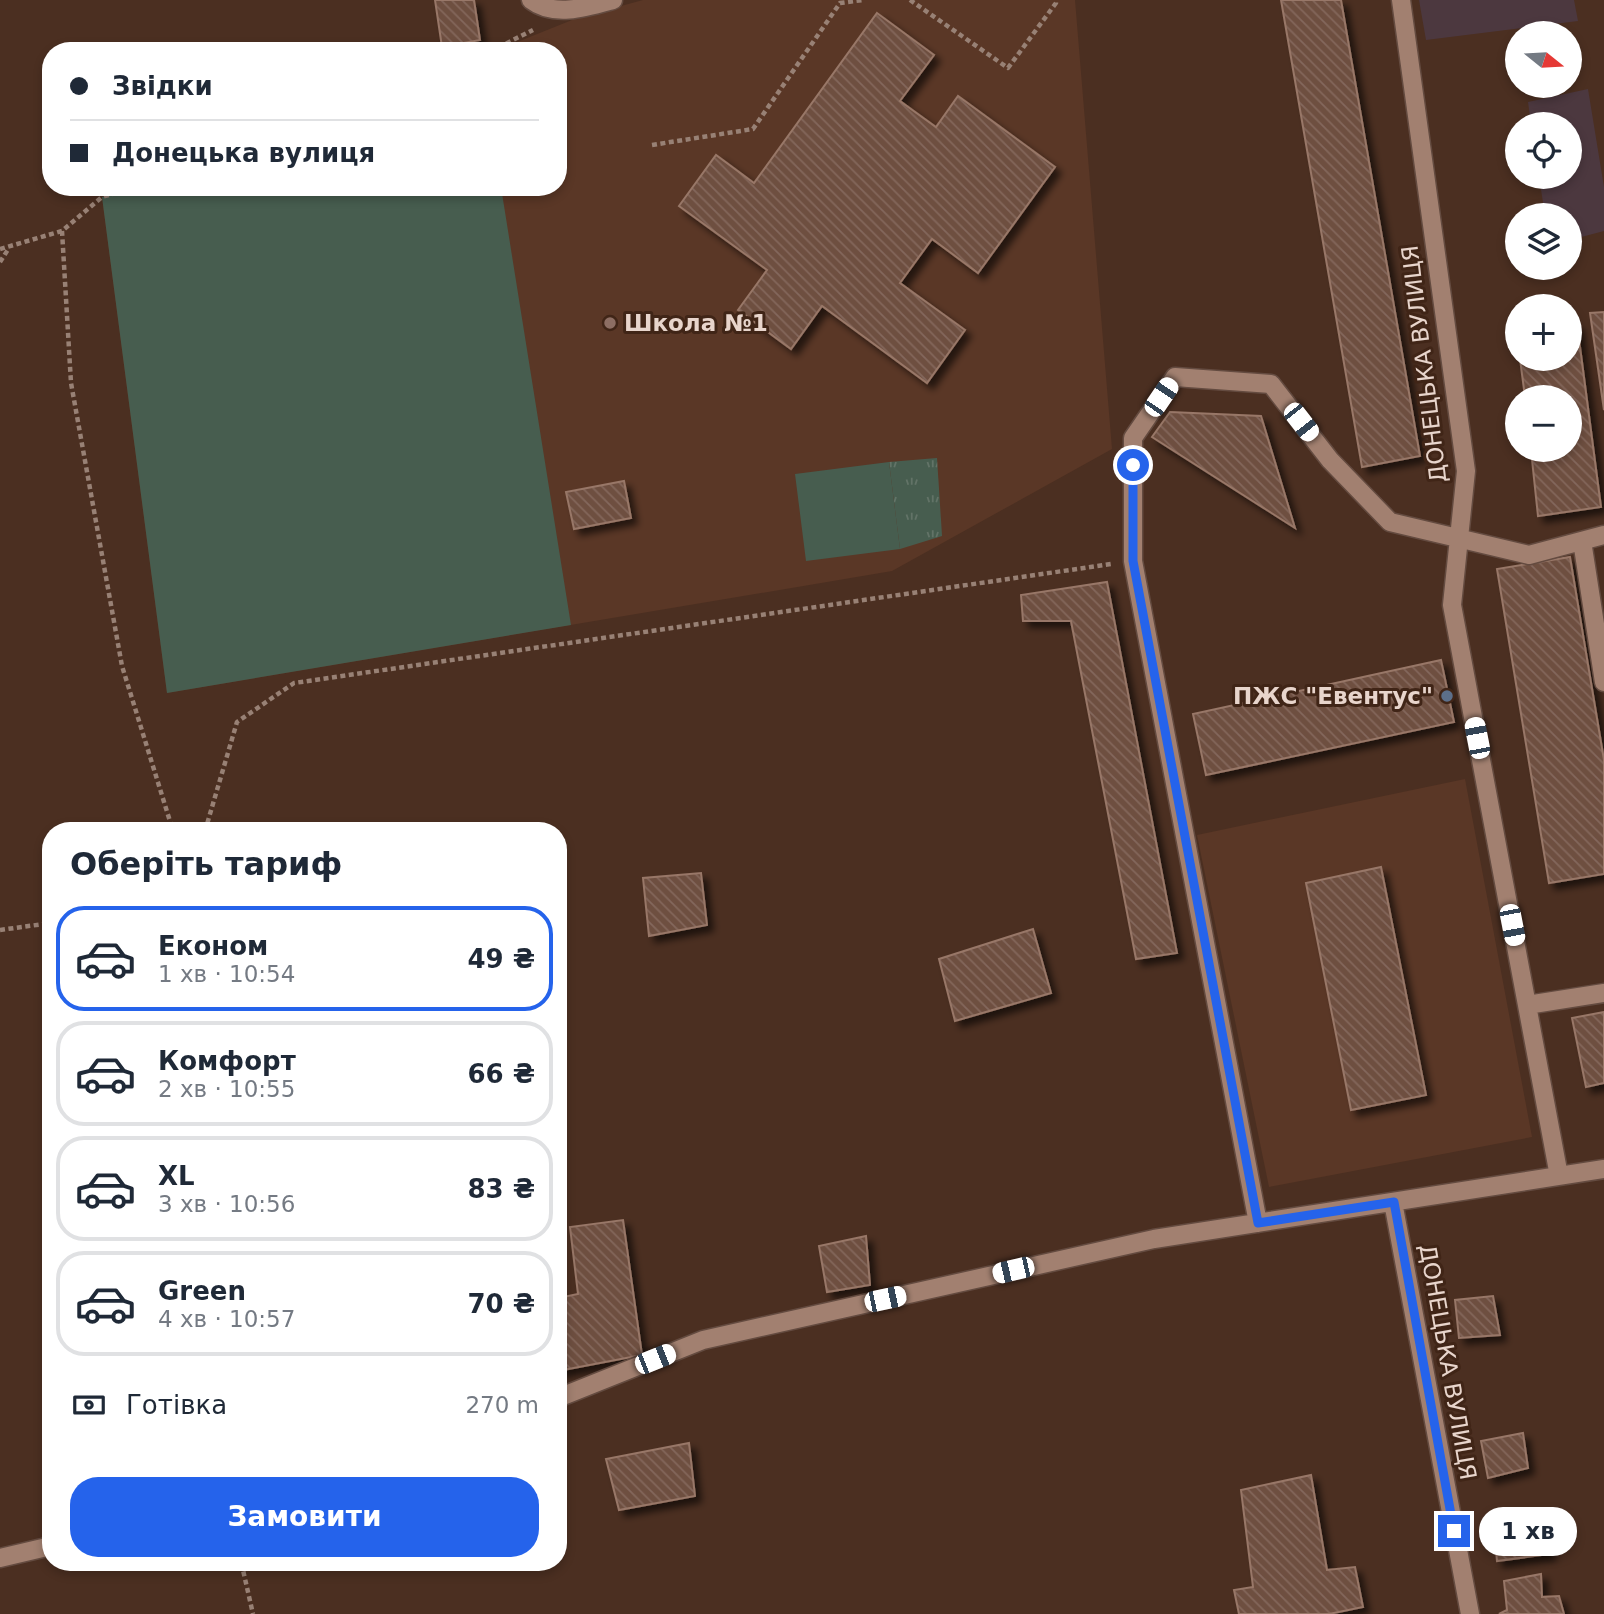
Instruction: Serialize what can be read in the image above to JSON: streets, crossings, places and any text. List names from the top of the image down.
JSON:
{
  "streets": {
    "street": ["ДОНЕЦЬКА ВУЛИЦЯ"]
  },
  "places": ["Школа №1", "ПЖС \"Евентус\""],
  "north": "right",
  "page": {
    "map_buttons": ["+", "−"],
    "banner": ["Звідки", "Донецька вулиця"],
    "heading": "Оберіть тариф",
    "list": [
      {
        "name": "Економ",
        "note": "1 хв · 10:54",
        "value": "49 ₴"
      },
      {
        "name": "Комфорт",
        "note": "2 хв · 10:55",
        "value": "66 ₴"
      },
      {
        "name": "XL",
        "note": "3 хв · 10:56",
        "value": "83 ₴"
      },
      {
        "name": "Green",
        "note": "4 хв · 10:57",
        "value": "70 ₴"
      }
    ],
    "pay": ["Готівка", "270 m"],
    "buttons": "Замовити",
    "bubble": "1 хв"
  }
}
